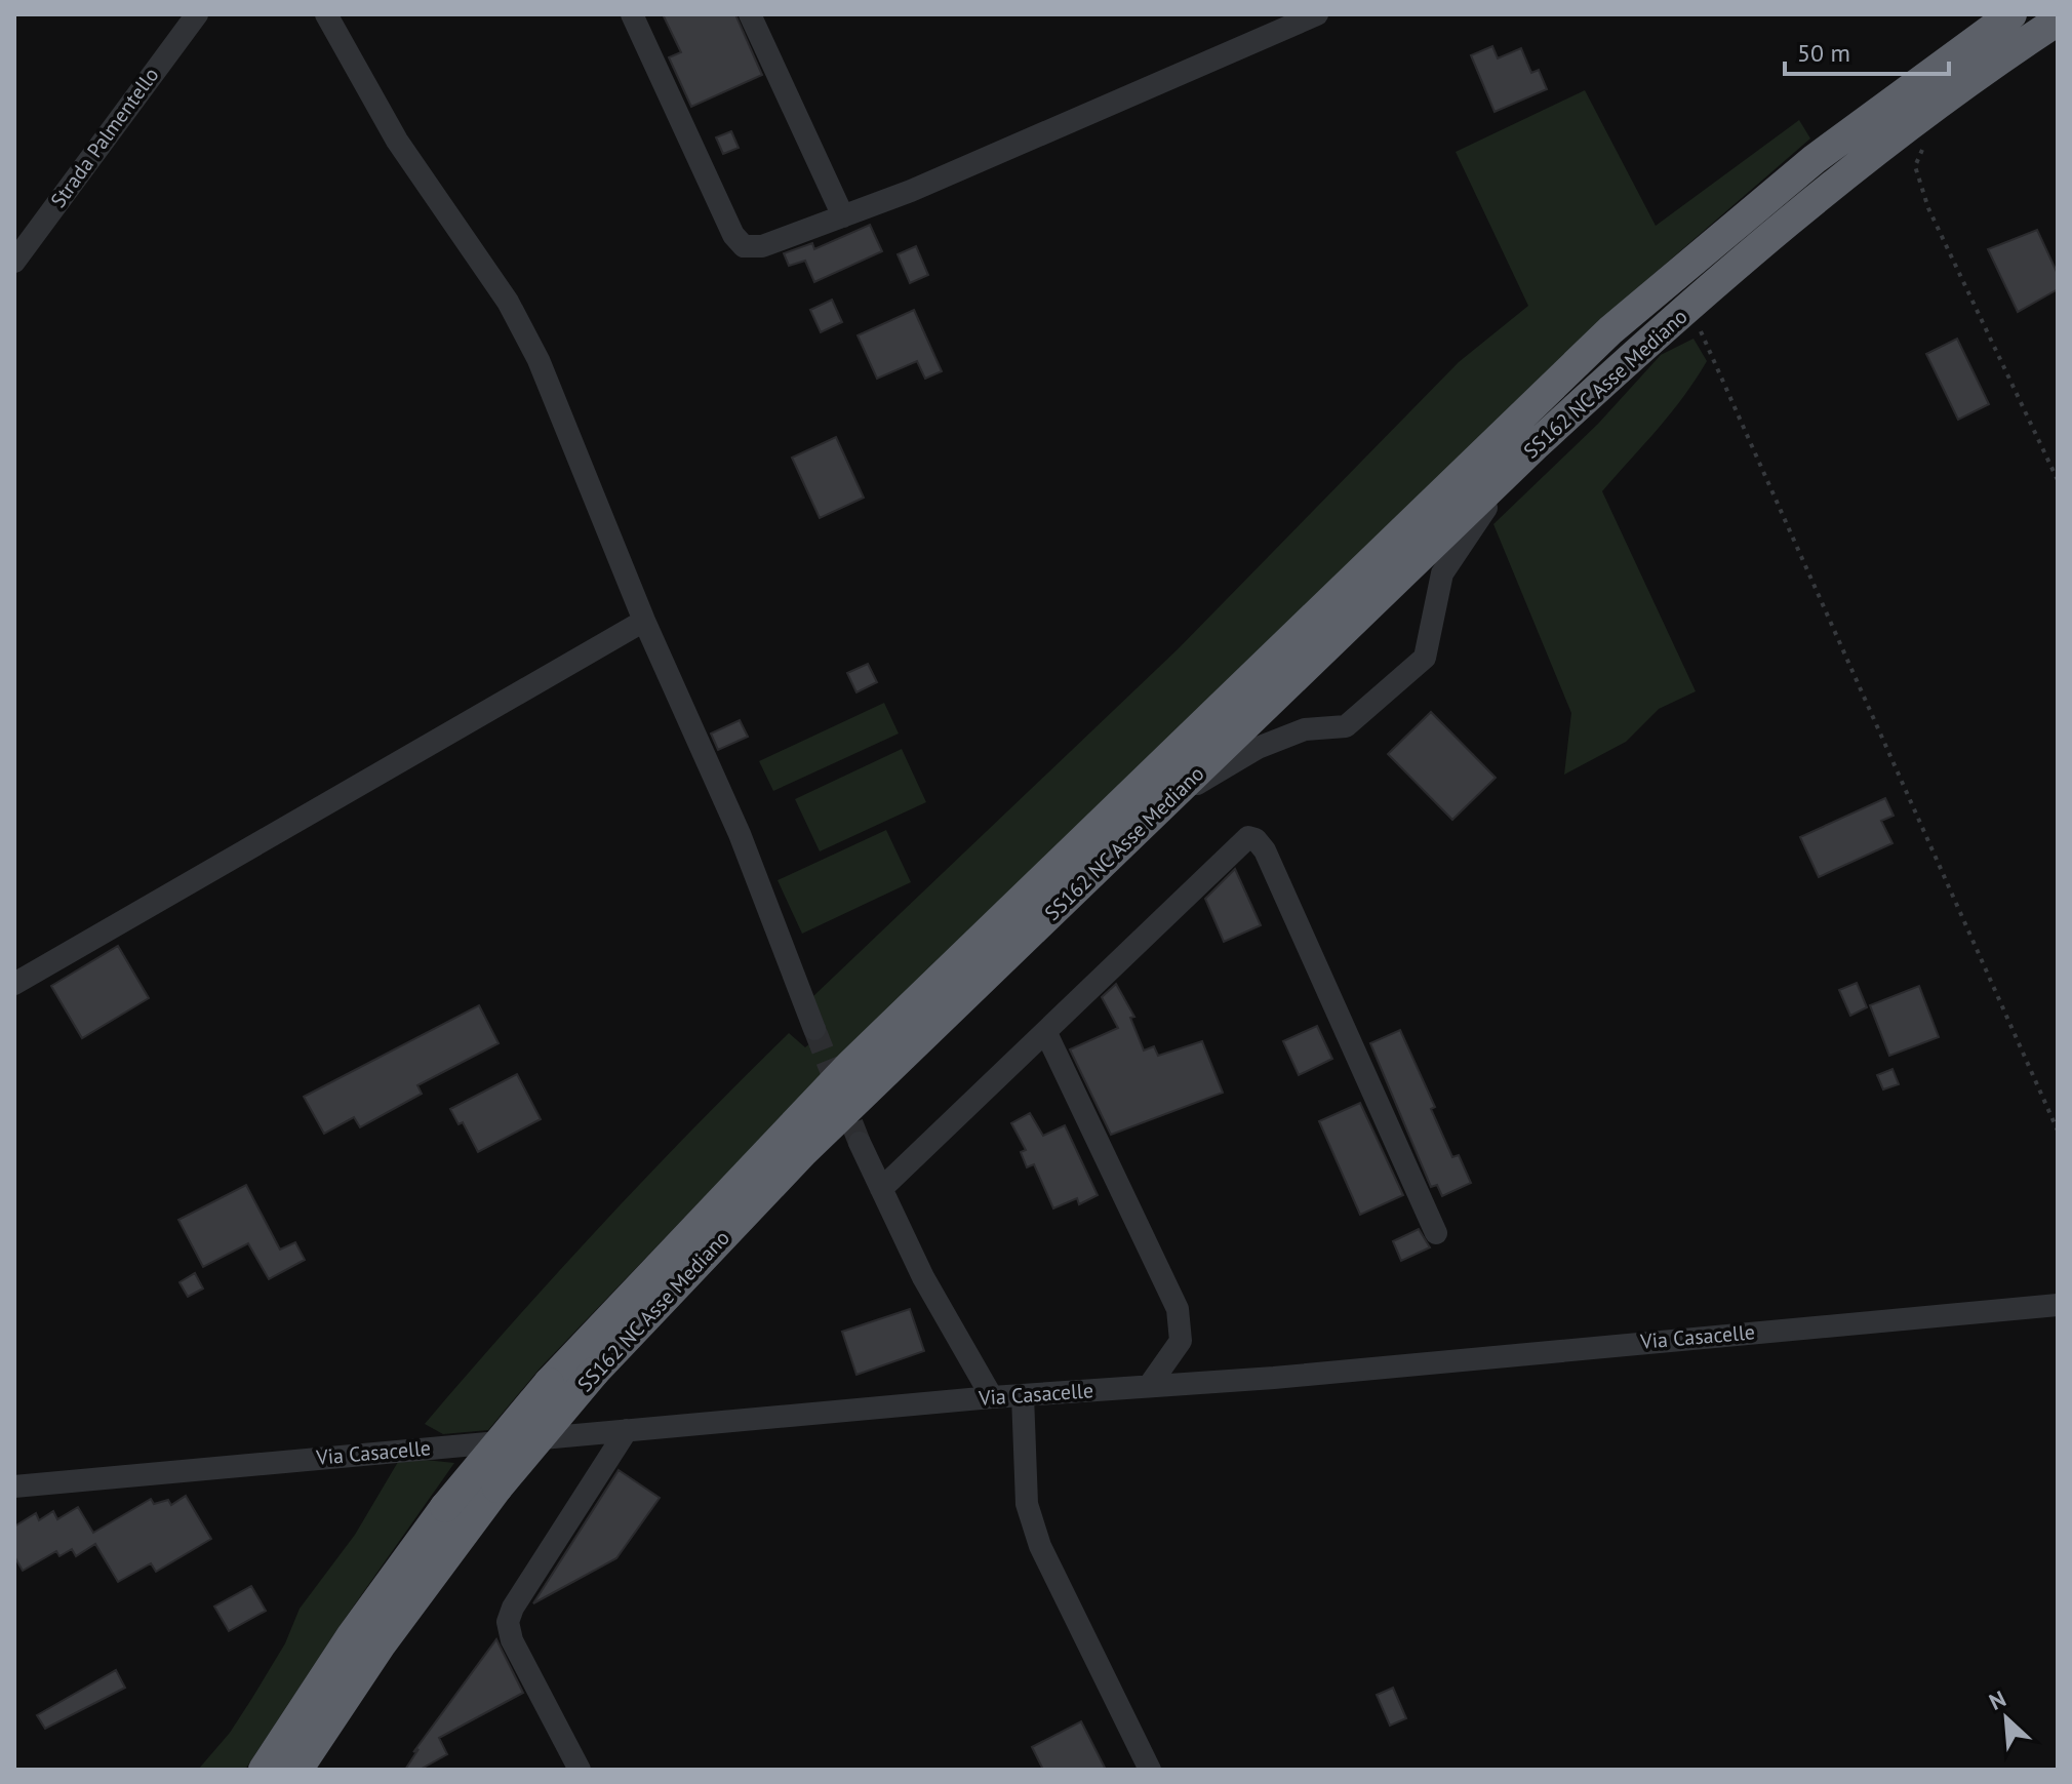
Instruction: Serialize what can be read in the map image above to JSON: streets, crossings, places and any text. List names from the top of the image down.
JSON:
{
  "streets": {
    "highway": ["SS162 NC Asse Mediano"],
    "street": ["Strada Palmentello", "Via Casacelle"]
  },
  "scale_bar": "50 m",
  "north": "top left"
}
